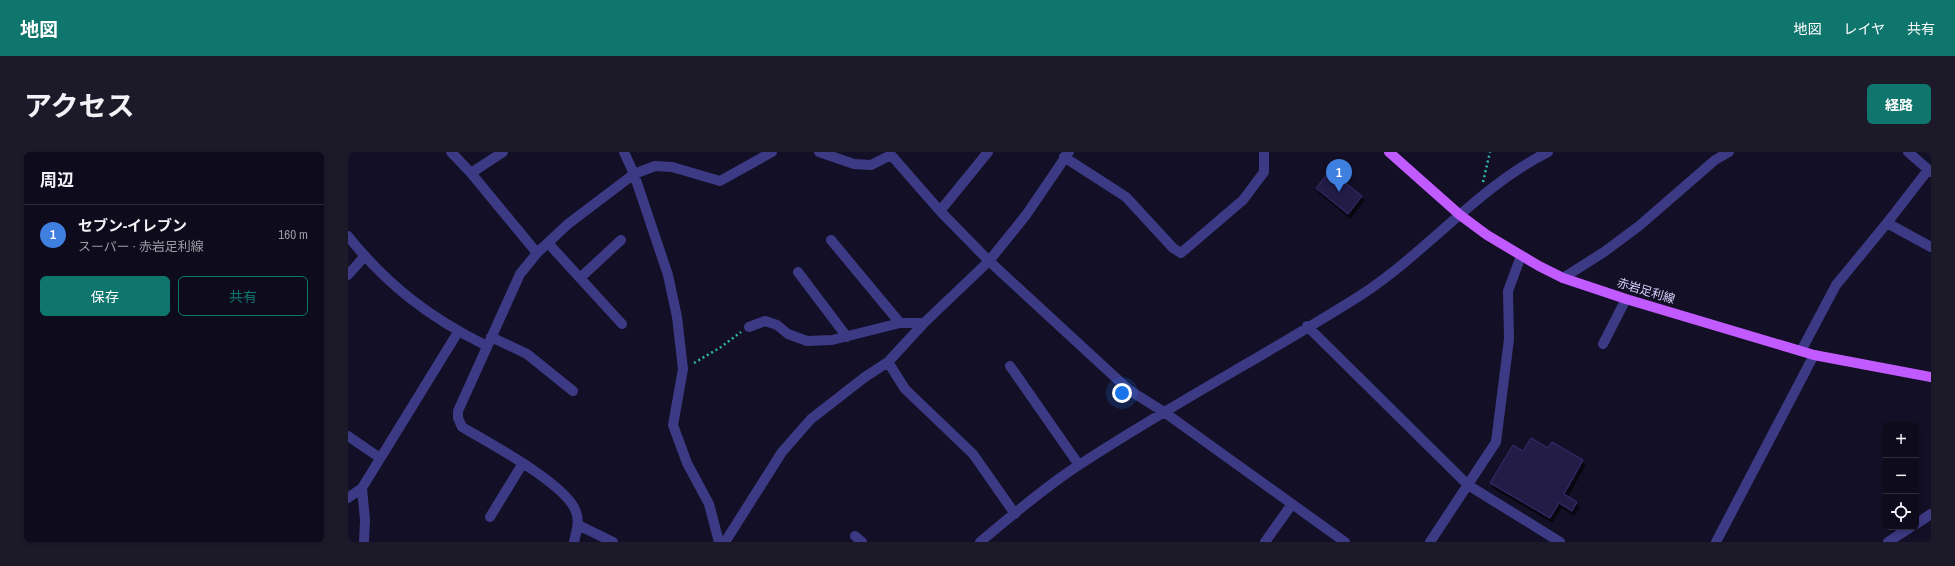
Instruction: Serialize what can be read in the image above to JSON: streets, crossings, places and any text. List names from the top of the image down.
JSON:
{
  "streets": {
    "main road": ["赤岩足利線"]
  },
  "page": {
    "header": "地図",
    "nav": ["地図", "レイヤ", "共有"],
    "title": "アクセス",
    "buttons": [
      "経路",
      ["保存", "共有"]
    ],
    "heading": "周辺",
    "pins": "1",
    "list": [
      {
        "mark": "1",
        "name": "セブン-イレブン",
        "note": "スーパー · 赤岩足利線",
        "value": "160 m"
      }
    ],
    "map_buttons": ["+", "−"]
  }
}
